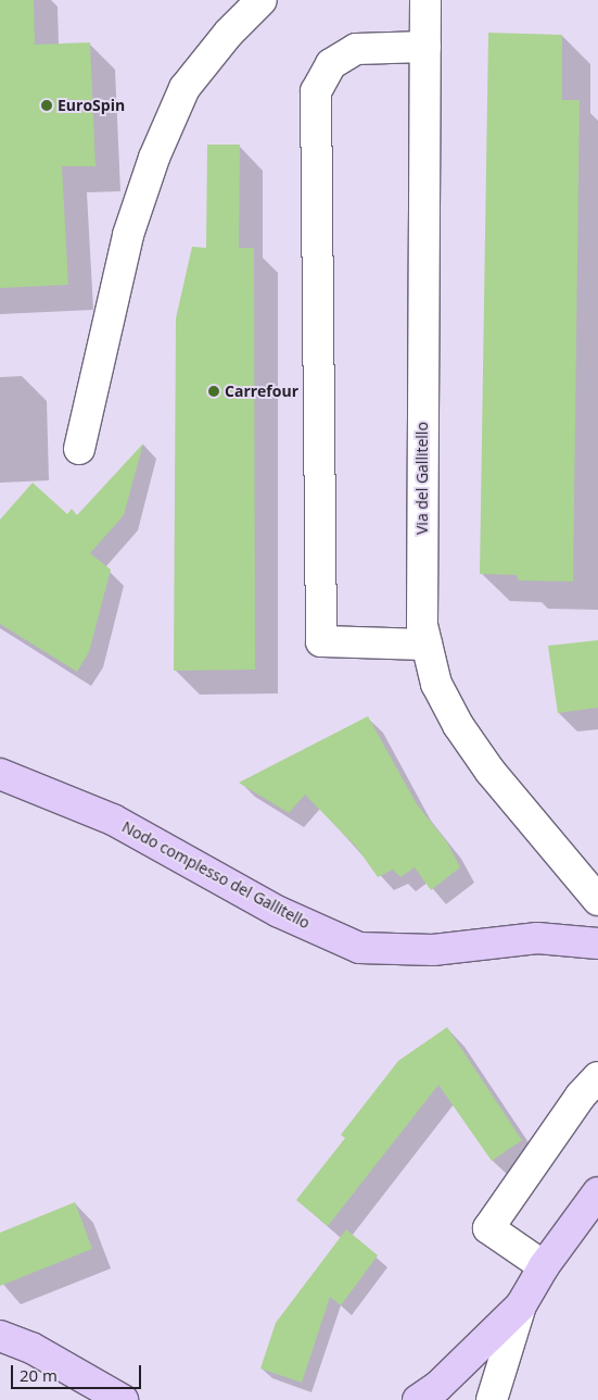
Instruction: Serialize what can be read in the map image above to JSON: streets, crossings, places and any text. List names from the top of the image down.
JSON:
{
  "streets": {
    "main road": ["Nodo complesso del Gallitello"],
    "street": ["Via del Gallitello"]
  },
  "places": ["EuroSpin", "Carrefour"],
  "scale_bar": "20 m"
}
